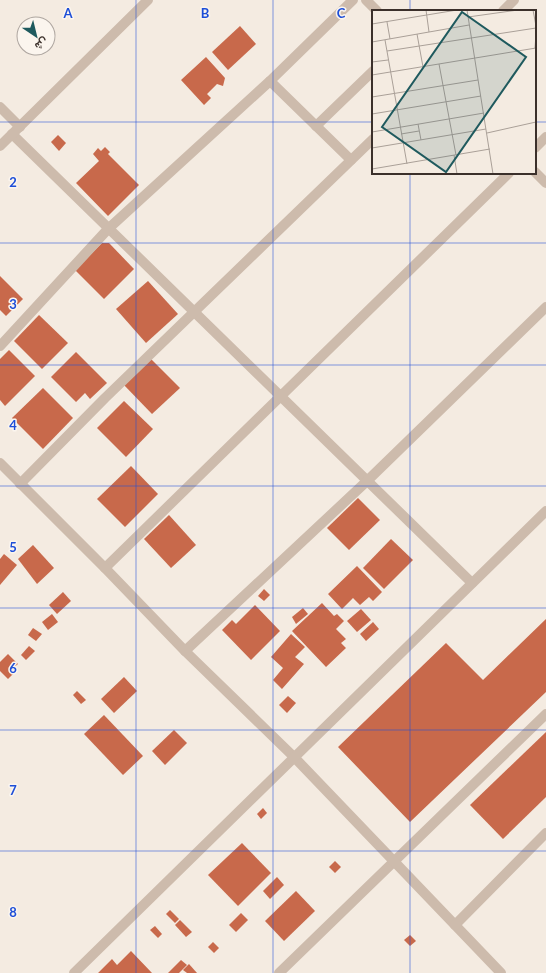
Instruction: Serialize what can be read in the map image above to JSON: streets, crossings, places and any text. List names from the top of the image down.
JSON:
{
  "north": "bottom right",
  "grid": {
    "columns": ["A", "B", "C"],
    "rows": [
      "2",
      "3",
      "4",
      "5",
      "6",
      "7",
      "8"
    ]
  }
}
